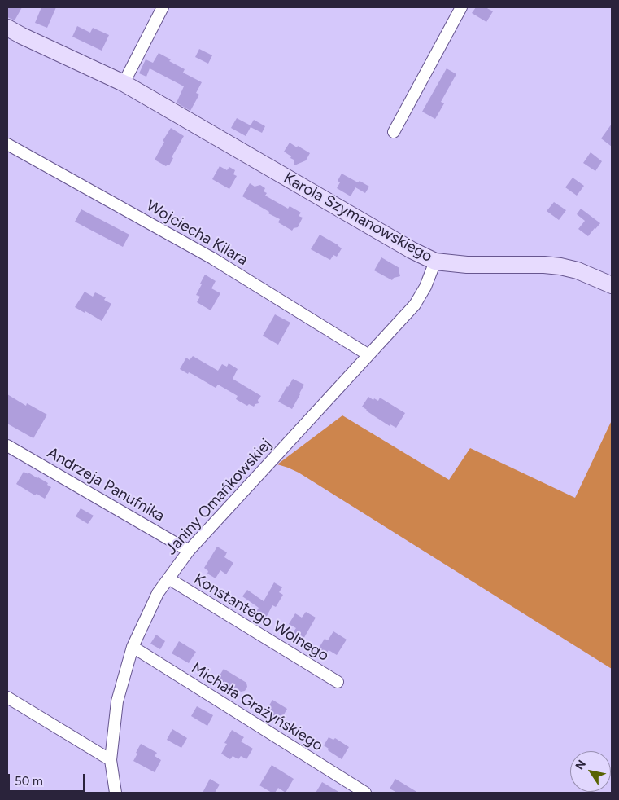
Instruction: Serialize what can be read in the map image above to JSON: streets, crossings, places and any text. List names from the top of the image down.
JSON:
{
  "streets": {
    "street": [
      "Karola Szymanowskiego",
      "Wojciecha Kilara",
      "Andrzeja Panufnika",
      "Janiny Omańkowskiej",
      "Konstantego Wolnego",
      "Michała Grażyńskiego"
    ]
  },
  "crossings": [
    ["Karola Szymanowskiego", "Janiny Omańkowskiej"],
    ["Wojciecha Kilara", "Janiny Omańkowskiej"],
    ["Andrzeja Panufnika", "Janiny Omańkowskiej"],
    ["Janiny Omańkowskiej", "Konstantego Wolnego"],
    ["Janiny Omańkowskiej", "Michała Grażyńskiego"]
  ],
  "scale_bar": "50 m",
  "north": "top left"
}
